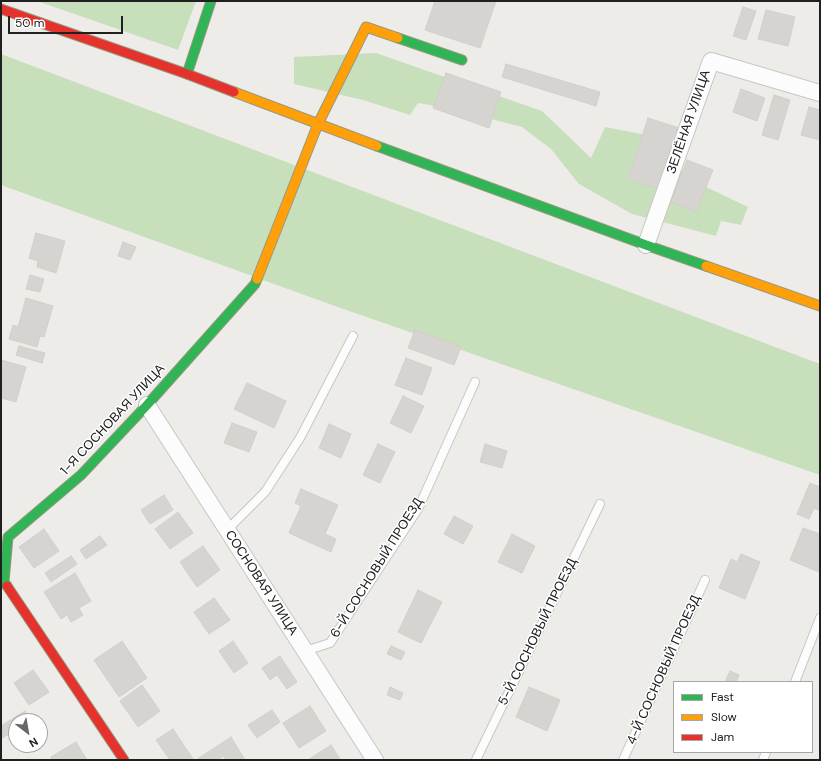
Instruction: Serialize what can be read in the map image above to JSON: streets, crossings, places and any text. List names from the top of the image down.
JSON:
{
  "streets": {
    "street": ["ЗЕЛЁНАЯ УЛИЦА", "1-Я СОСНОВАЯ УЛИЦА", "СОСНОВАЯ УЛИЦА"],
    "lane": ["6-Й СОСНОВЫЙ ПРОЕЗД", "5-Й СОСНОВЫЙ ПРОЕЗД", "4-Й СОСНОВЫЙ ПРОЕЗД"]
  },
  "crossings": [
    ["1-Я СОСНОВАЯ УЛИЦА", "СОСНОВАЯ УЛИЦА"],
    ["6-Й СОСНОВЫЙ ПРОЕЗД", "СОСНОВАЯ УЛИЦА"]
  ],
  "legend": ["Fast", "Slow", "Jam"],
  "scale_bar": "50 m",
  "north": "bottom right"
}
